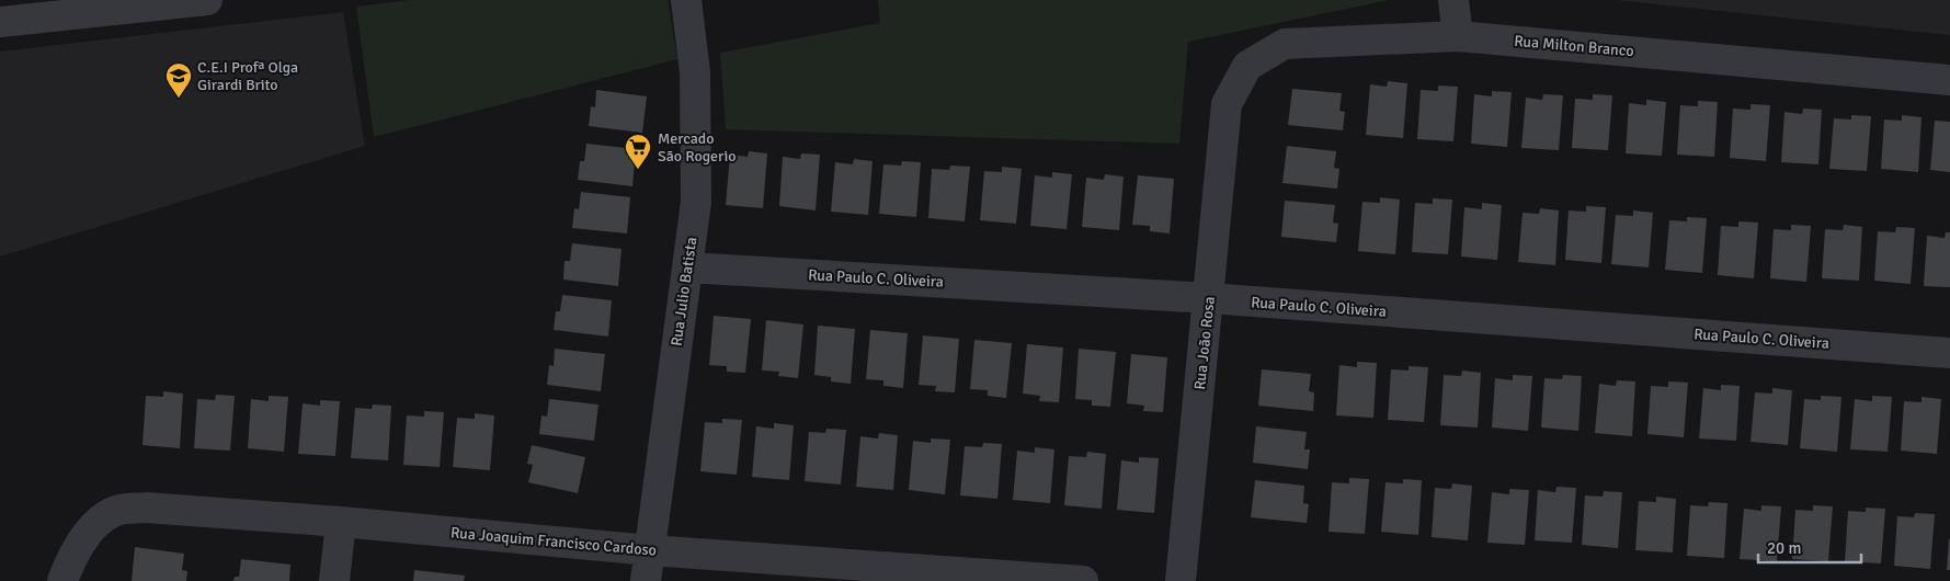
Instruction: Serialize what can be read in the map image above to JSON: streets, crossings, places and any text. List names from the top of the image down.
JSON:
{
  "streets": {
    "street": [
      "Rua Milton Branco",
      "Rua Paulo C. Oliveira",
      "Rua Julio Batista",
      "Rua João Rosa",
      "Rua Joaquim Francisco Cardoso"
    ]
  },
  "crossings": [
    ["Rua Milton Branco", "Rua João Rosa"],
    ["Rua Paulo C. Oliveira", "Rua Julio Batista"],
    ["Rua Paulo C. Oliveira", "Rua João Rosa"],
    ["Rua Julio Batista", "Rua Joaquim Francisco Cardoso"]
  ],
  "places": {
    "school or university": ["C.E.I Profª Olga Girardi Brito"],
    "supermarket": ["Mercado São Rogerio"]
  },
  "scale_bar": "20 m"
}
